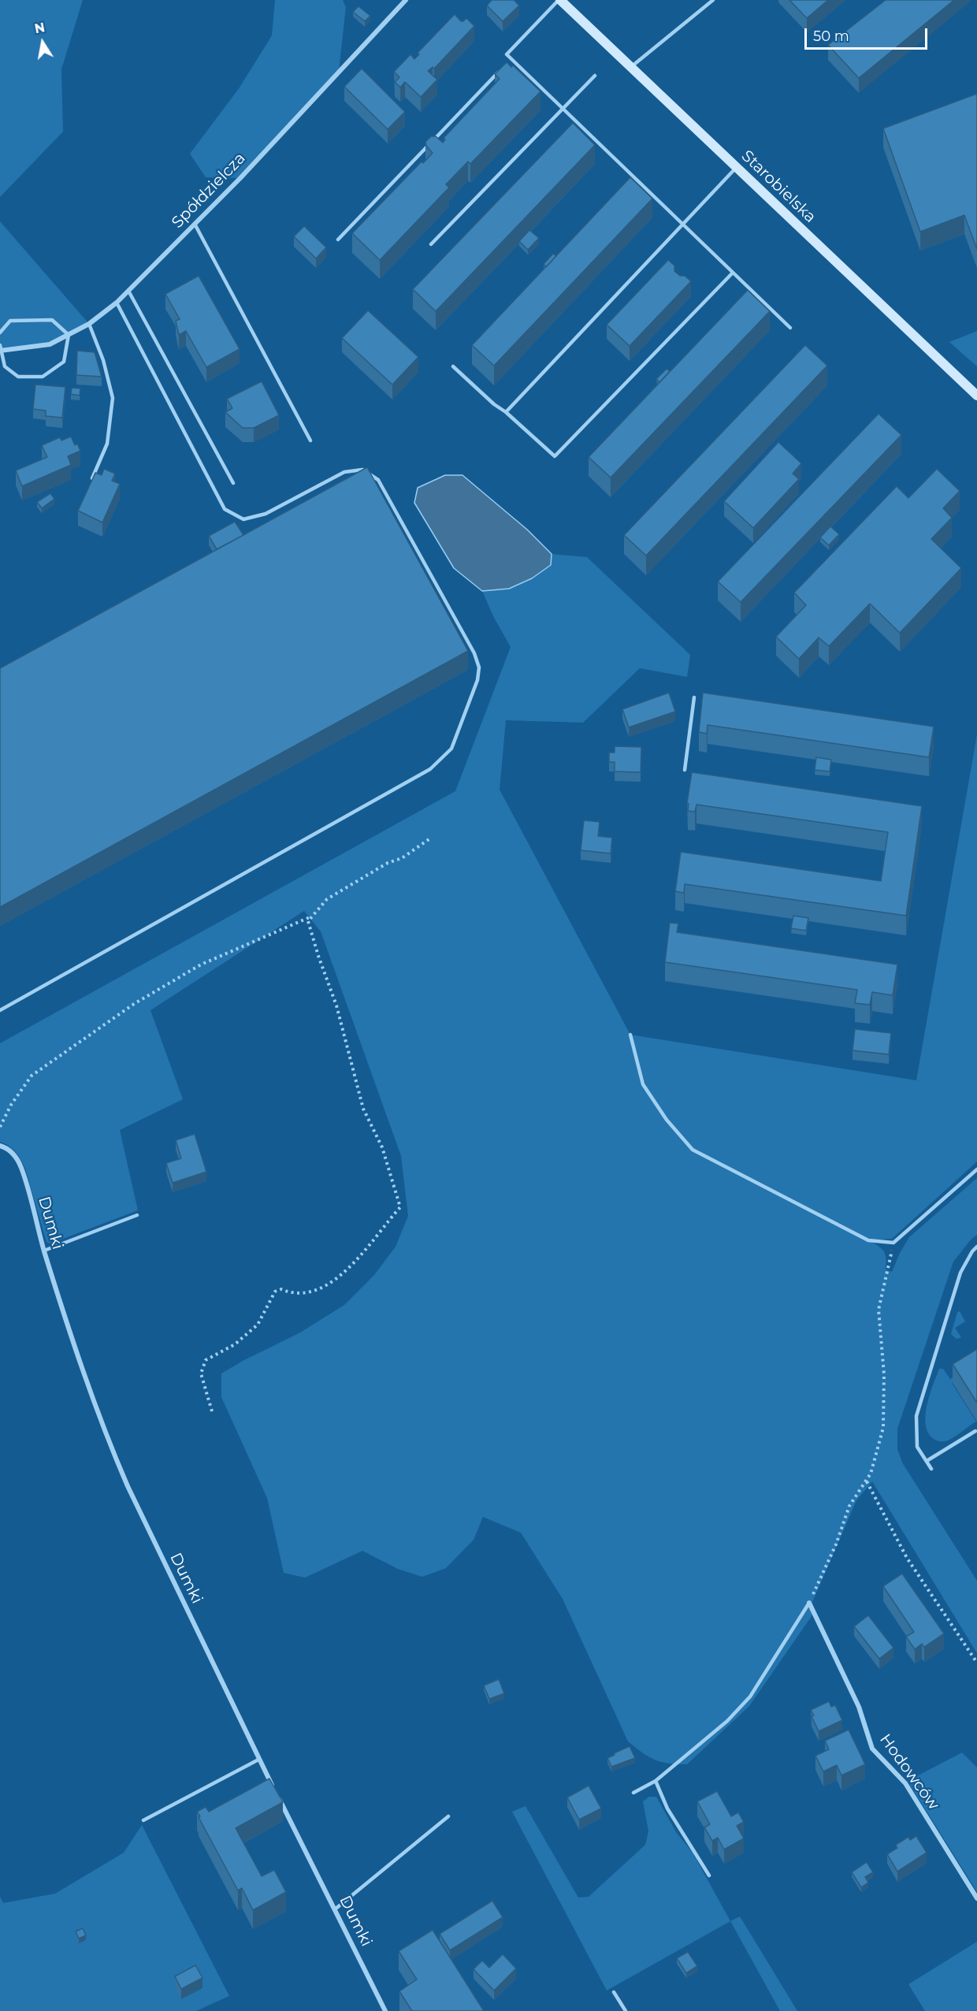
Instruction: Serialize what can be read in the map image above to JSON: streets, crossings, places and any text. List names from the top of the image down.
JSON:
{
  "streets": {
    "street": [
      "Starobielska",
      "Spółdzielcza",
      "Dumki",
      "Hodowców"
    ]
  },
  "scale_bar": "50 m",
  "north": "top"
}
